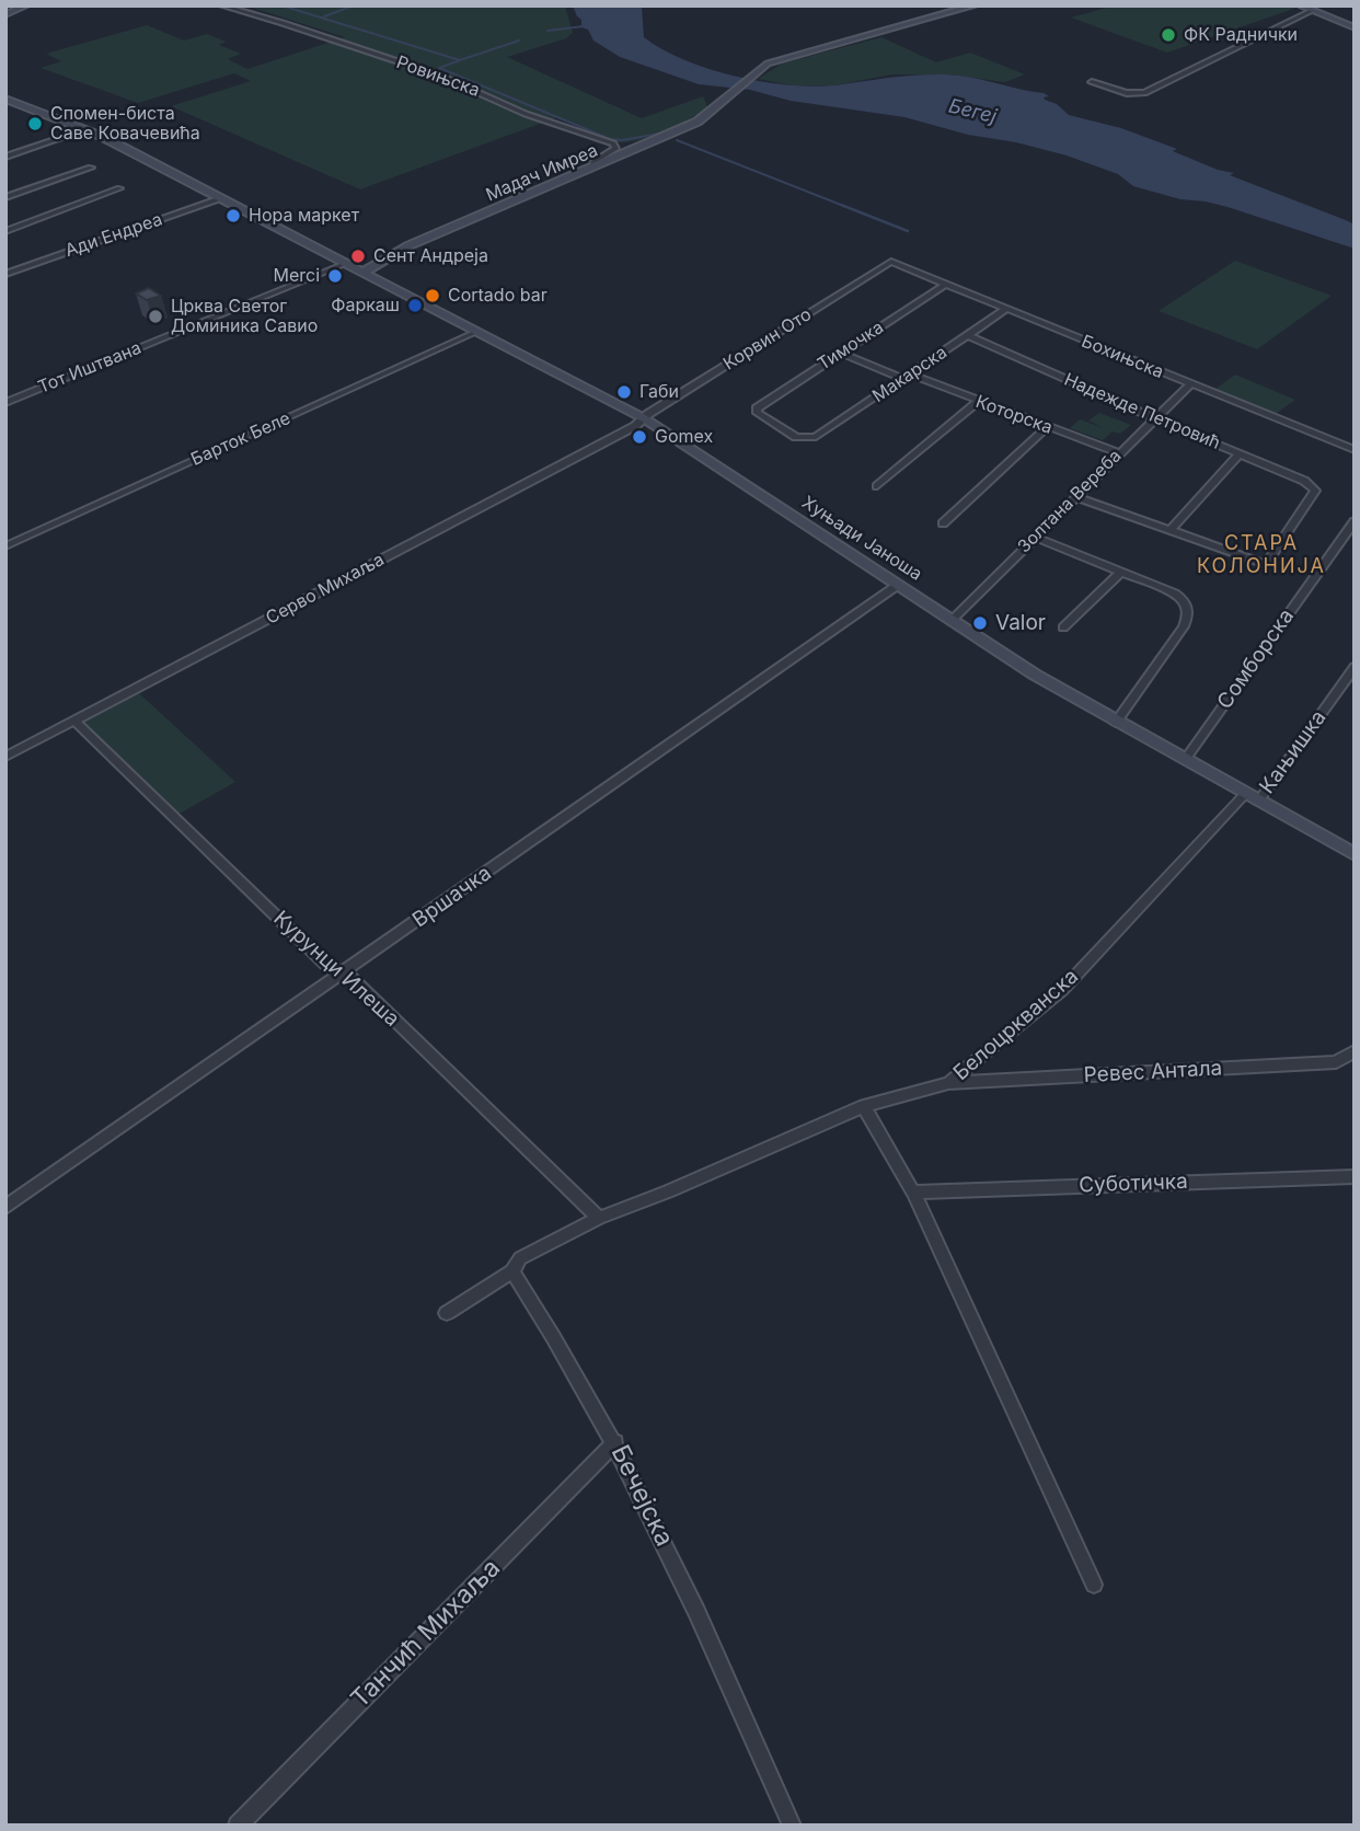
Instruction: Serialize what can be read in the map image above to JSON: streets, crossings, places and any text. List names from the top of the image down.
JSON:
{
  "streets": {
    "street": [
      "Ровињска",
      "Мадач Имреа",
      "Ади Ендреа",
      "Корвин Ото",
      "Тимочка",
      "Бохињска",
      "Тот Иштвана",
      "Макарска",
      "Надежде Петровић",
      "Которска",
      "Барток Беле",
      "Золтана Вереба",
      "Хуњади Јаноша",
      "Серво Михаља",
      "Сомборска",
      "Кањишка",
      "Вршачка",
      "Курунци Илеша",
      "Белоцркванска",
      "Ревес Антала",
      "Суботичка",
      "Бечејска",
      "Танчић Михаља"
    ]
  },
  "crossings": [
    ["Ровињска", "Мадач Имреа"],
    ["Мадач Имреа", "Хуњади Јаноша"],
    ["Ади Ендреа", "Хуњади Јаноша"],
    ["Корвин Ото", "Бохињска"],
    ["Корвин Ото", "Хуњади Јаноша"],
    ["Корвин Ото", "Серво Михаља"],
    ["Тимочка", "Бохињска"],
    ["Тимочка", "Макарска"],
    ["Тимочка", "Которска"],
    ["Бохињска", "Макарска"],
    ["Бохињска", "Золтана Вереба"],
    ["Тот Иштвана", "Хуњади Јаноша"],
    ["Макарска", "Надежде Петровић"],
    ["Макарска", "Которска"],
    ["Надежде Петровић", "Золтана Вереба"],
    ["Которска", "Золтана Вереба"],
    ["Барток Беле", "Хуњади Јаноша"],
    ["Золтана Вереба", "Хуњади Јаноша"],
    ["Хуњади Јаноша", "Серво Михаља"],
    ["Хуњади Јаноша", "Сомборска"],
    ["Хуњади Јаноша", "Кањишка"],
    ["Хуњади Јаноша", "Вршачка"],
    ["Хуњади Јаноша", "Белоцркванска"],
    ["Серво Михаља", "Курунци Илеша"],
    ["Вршачка", "Курунци Илеша"],
    ["Курунци Илеша", "Белоцркванска"],
    ["Белоцркванска", "Ревес Антала"],
    ["Бечејска", "Танчић Михаља"]
  ],
  "districts": ["СТАРА КОЛОНИЈА"],
  "water": ["Бегеј"],
  "places": [
    "ФК Раднички",
    "Спомен-биста Саве Ковачевића",
    "Нора маркет",
    "Сент Андреја",
    "Merci",
    "Cortado bar",
    "Фаркаш",
    "Црква Светог Доминика Савио",
    "Габи",
    "Gomex",
    "Valor"
  ]
}
